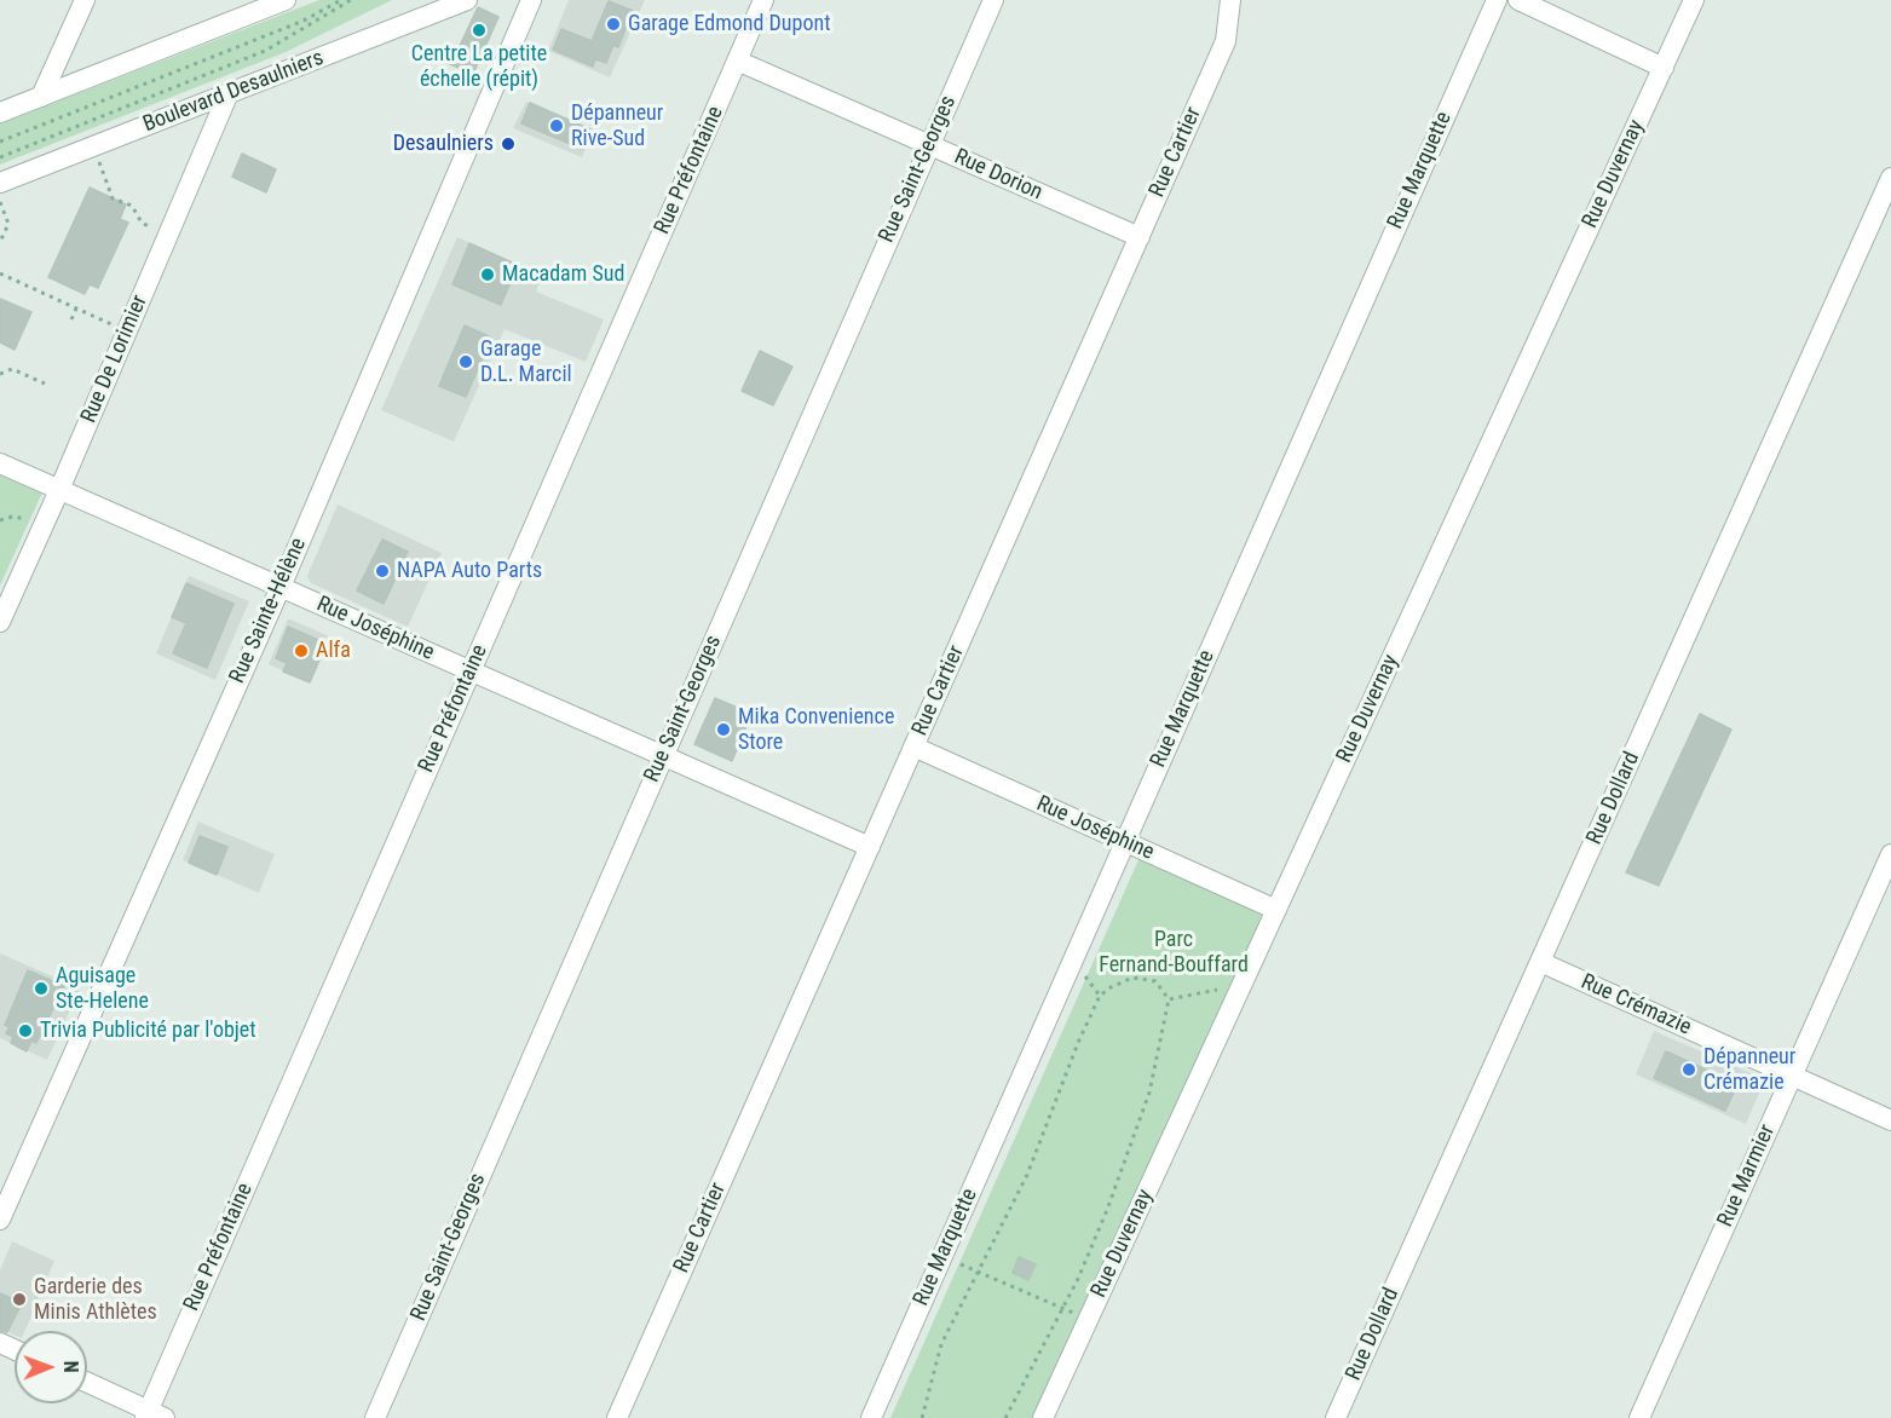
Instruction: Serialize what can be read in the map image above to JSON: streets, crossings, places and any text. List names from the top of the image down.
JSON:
{
  "streets": {
    "street": [
      "Boulevard Desaulniers",
      "Rue Cartier",
      "Rue Saint-Georges",
      "Rue Préfontaine",
      "Rue Marquette",
      "Rue Duvernay",
      "Rue Dorion",
      "Rue De Lorimier",
      "Rue Sainte-Hélène",
      "Rue Joséphine",
      "Rue Dollard",
      "Rue Crémazie",
      "Rue Marmier"
    ]
  },
  "crossings": [
    ["Boulevard Desaulniers", "Rue De Lorimier"],
    ["Rue Cartier", "Rue Dorion"],
    ["Rue Cartier", "Rue Joséphine"],
    ["Rue Saint-Georges", "Rue Dorion"],
    ["Rue Saint-Georges", "Rue Joséphine"],
    ["Rue Préfontaine", "Rue Dorion"],
    ["Rue Préfontaine", "Rue Joséphine"],
    ["Rue Marquette", "Rue Joséphine"],
    ["Rue Duvernay", "Rue Joséphine"],
    ["Rue De Lorimier", "Rue Joséphine"],
    ["Rue Sainte-Hélène", "Rue Joséphine"],
    ["Rue Dollard", "Rue Crémazie"],
    ["Rue Crémazie", "Rue Marmier"]
  ],
  "parks": ["Parc Fernand-Bouffard"],
  "places": [
    "Garage Edmond Dupont",
    "Centre La petite échelle (répit)",
    "Dépanneur Rive-Sud",
    "Desaulniers",
    "Macadam Sud",
    "Garage D.L. Marcil",
    "NAPA Auto Parts",
    "Alfa",
    "Mika Convenience Store",
    "Aguisage Ste-Helene",
    "Trivia Publicité par l'objet",
    "Dépanneur Crémazie",
    "Garderie des Minis Athlètes"
  ],
  "north": "right"
}
